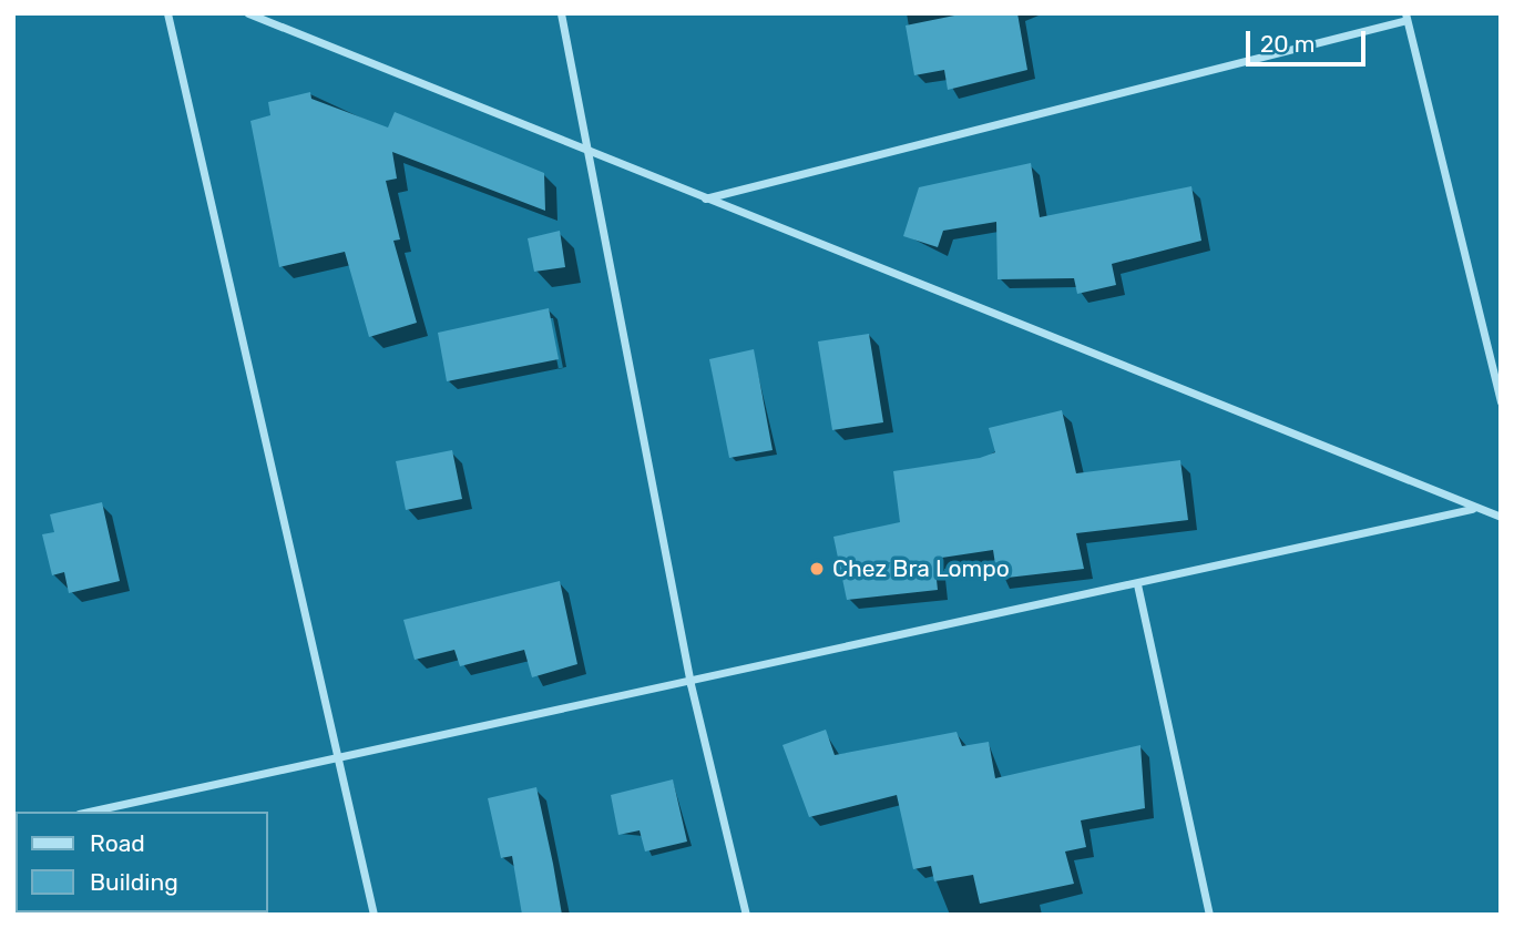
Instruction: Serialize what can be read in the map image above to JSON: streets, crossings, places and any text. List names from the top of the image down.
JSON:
{
  "places": ["Chez Bra Lompo"],
  "legend": ["Road", "Building"],
  "scale_bar": "20 m"
}
